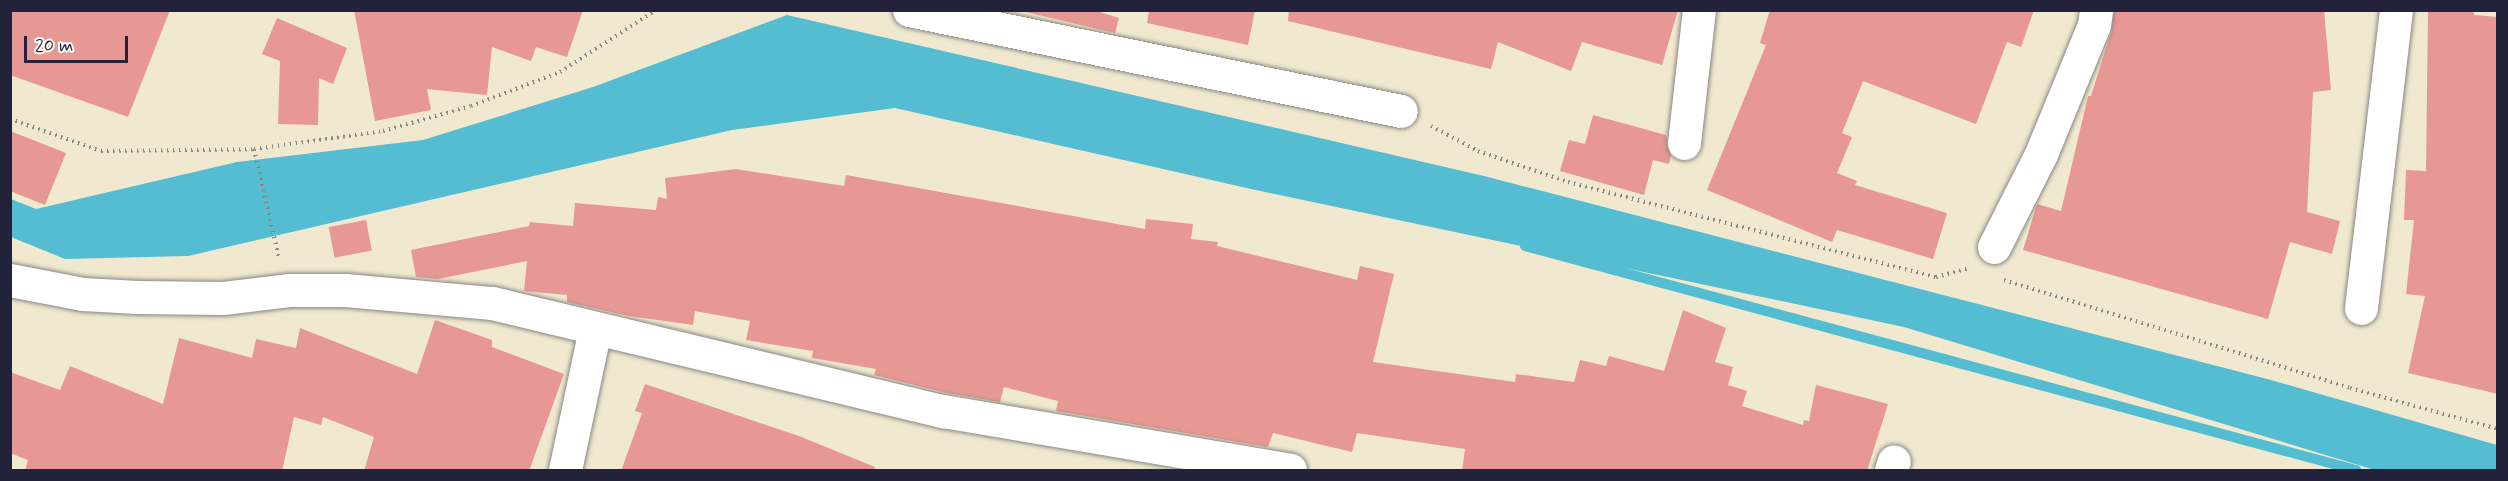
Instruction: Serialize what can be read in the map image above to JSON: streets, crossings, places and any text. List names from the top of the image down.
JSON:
{
  "scale_bar": "20 m"
}
